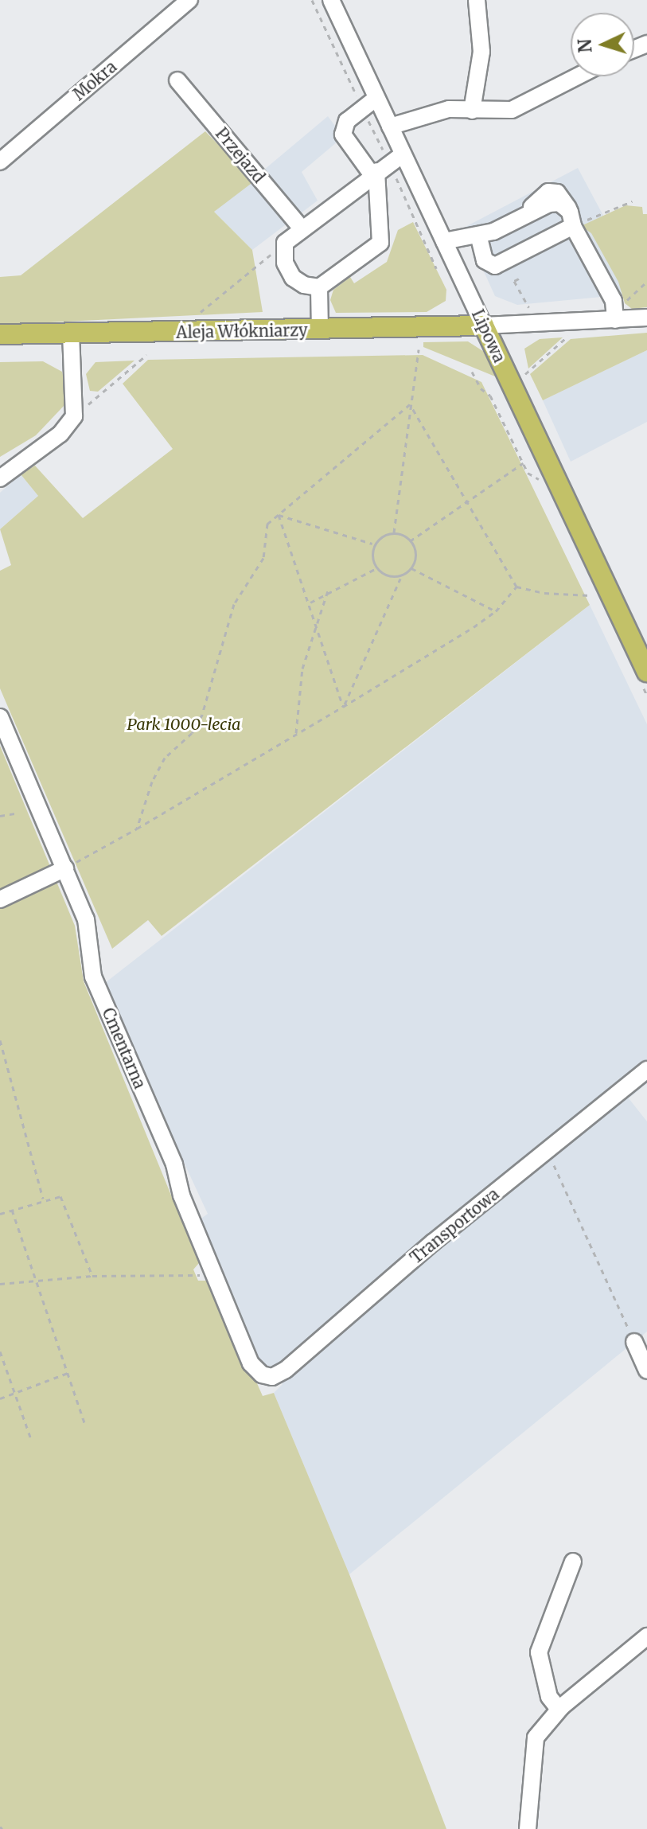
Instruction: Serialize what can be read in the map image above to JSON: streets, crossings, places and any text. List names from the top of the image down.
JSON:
{
  "streets": {
    "main road": ["Aleja Włókniarzy", "Lipowa"],
    "street": [
      "Mokra",
      "Przejazd",
      "Cmentarna",
      "Transportowa"
    ]
  },
  "crossings": [
    ["Aleja Włókniarzy", "Lipowa"],
    ["Cmentarna", "Transportowa"]
  ],
  "parks": ["Park 1000-lecia"],
  "north": "left"
}
